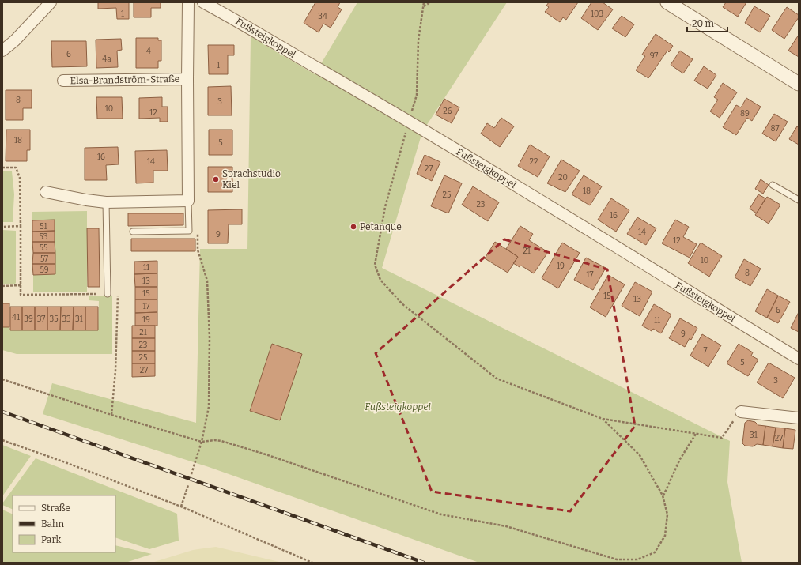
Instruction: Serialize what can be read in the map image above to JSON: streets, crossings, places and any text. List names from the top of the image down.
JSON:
{
  "streets": {
    "street": ["Fußsteigkoppel", "Elsa-Brandström-Straße"]
  },
  "parks": ["Fußsteigkoppel"],
  "places": ["Sprachstudio Kiel", "Petanque"],
  "house_numbers": [
    "1",
    "103",
    "34",
    "4",
    "6",
    "97",
    "4a",
    "1",
    "8",
    "3",
    "10",
    "26",
    "12",
    "89",
    "87",
    "18",
    "5",
    "16",
    "14",
    "22",
    "27",
    "20",
    "18",
    "25",
    "23",
    "16",
    "51",
    "14",
    "9",
    "53",
    "12",
    "55",
    "21",
    "57",
    "10",
    "19",
    "11",
    "59",
    "8",
    "17",
    "13",
    "15",
    "15",
    "13",
    "17",
    "6",
    "41",
    "39",
    "37",
    "35",
    "33",
    "31",
    "19",
    "11",
    "21",
    "9",
    "23",
    "7",
    "25",
    "5",
    "27",
    "3",
    "31",
    "27"
  ],
  "legend": ["Straße", "Bahn", "Park"],
  "scale_bar": "20 m"
}
